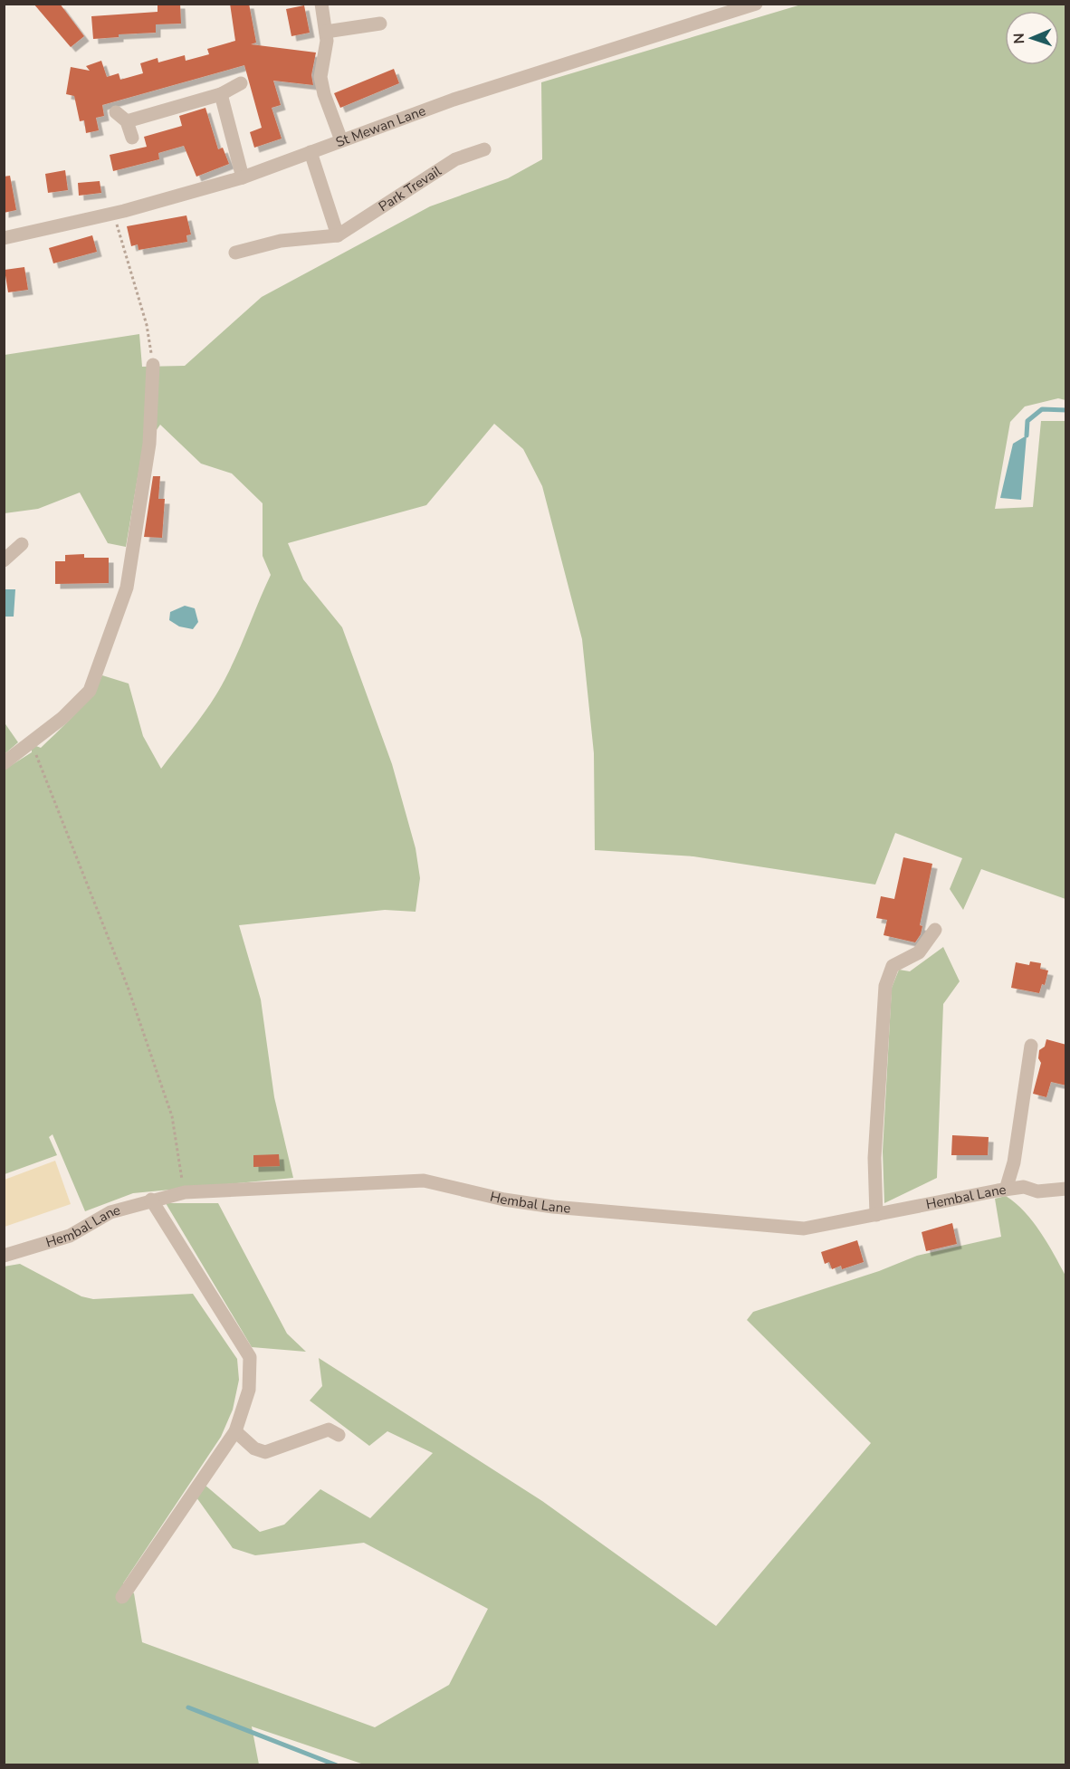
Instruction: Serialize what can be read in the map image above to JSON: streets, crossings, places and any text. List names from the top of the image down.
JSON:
{
  "streets": {
    "street": ["St Mewan Lane", "Park Trevail", "Hembal Lane"]
  },
  "north": "left"
}
